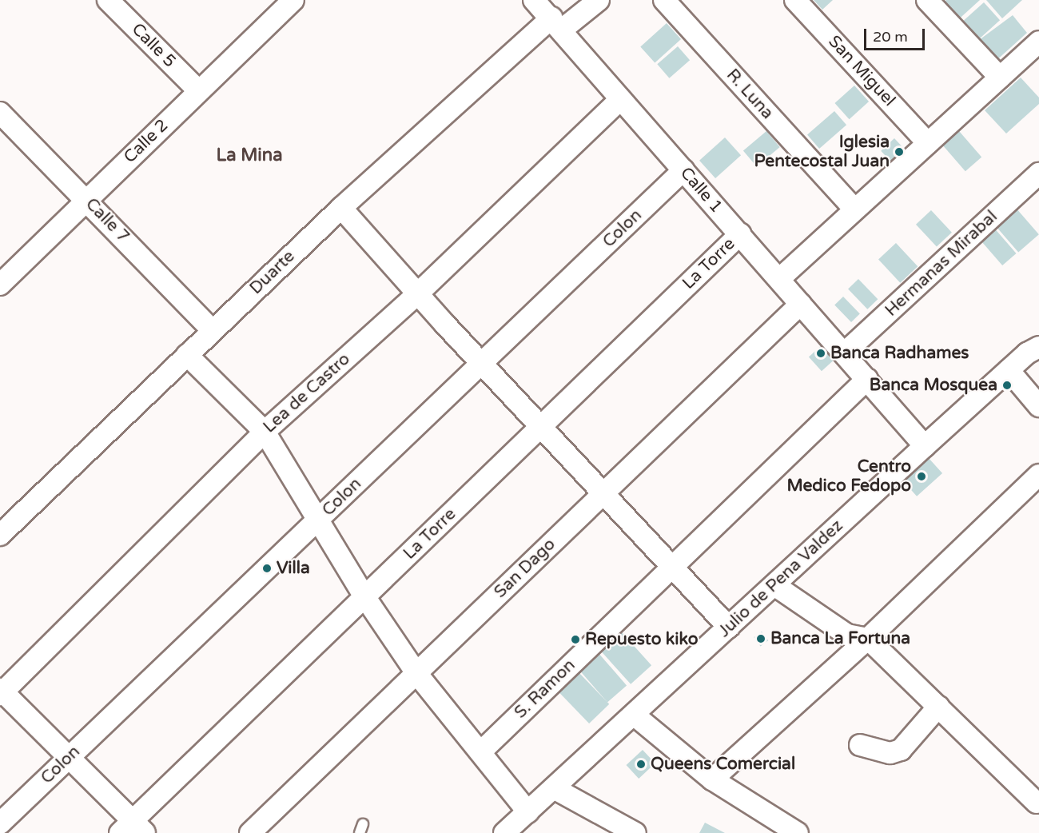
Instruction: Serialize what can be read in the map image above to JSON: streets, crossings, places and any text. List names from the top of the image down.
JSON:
{
  "streets": {
    "street": [
      "Calle 5",
      "San Miguel",
      "R. Luna",
      "Calle 2",
      "Calle 1",
      "Calle 7",
      "Colon",
      "La Torre",
      "Hermanas Mirabal",
      "Duarte",
      "Lea de Castro",
      "San Dago",
      "Julio de Pena Valdez",
      "S. Ramon"
    ]
  },
  "crossings": [
    ["Calle 5", "Calle 2"],
    ["Calle 2", "Calle 7"],
    ["Calle 1", "Colon"],
    ["Calle 1", "La Torre"],
    ["Calle 1", "Hermanas Mirabal"],
    ["Calle 1", "Duarte"],
    ["Calle 1", "Lea de Castro"],
    ["Calle 1", "San Dago"],
    ["Calle 1", "Julio de Pena Valdez"],
    ["Calle 1", "S. Ramon"],
    ["Calle 7", "Duarte"]
  ],
  "districts": ["La Mina"],
  "places": [
    "Iglesia Pentecostal Juan",
    "Banca Radhames",
    "Banca Mosquea",
    "Centro Medico Fedopo",
    "Villa",
    "Banca La Fortuna",
    "Repuesto kiko",
    "Queens Comercial"
  ],
  "scale_bar": "20 m"
}
